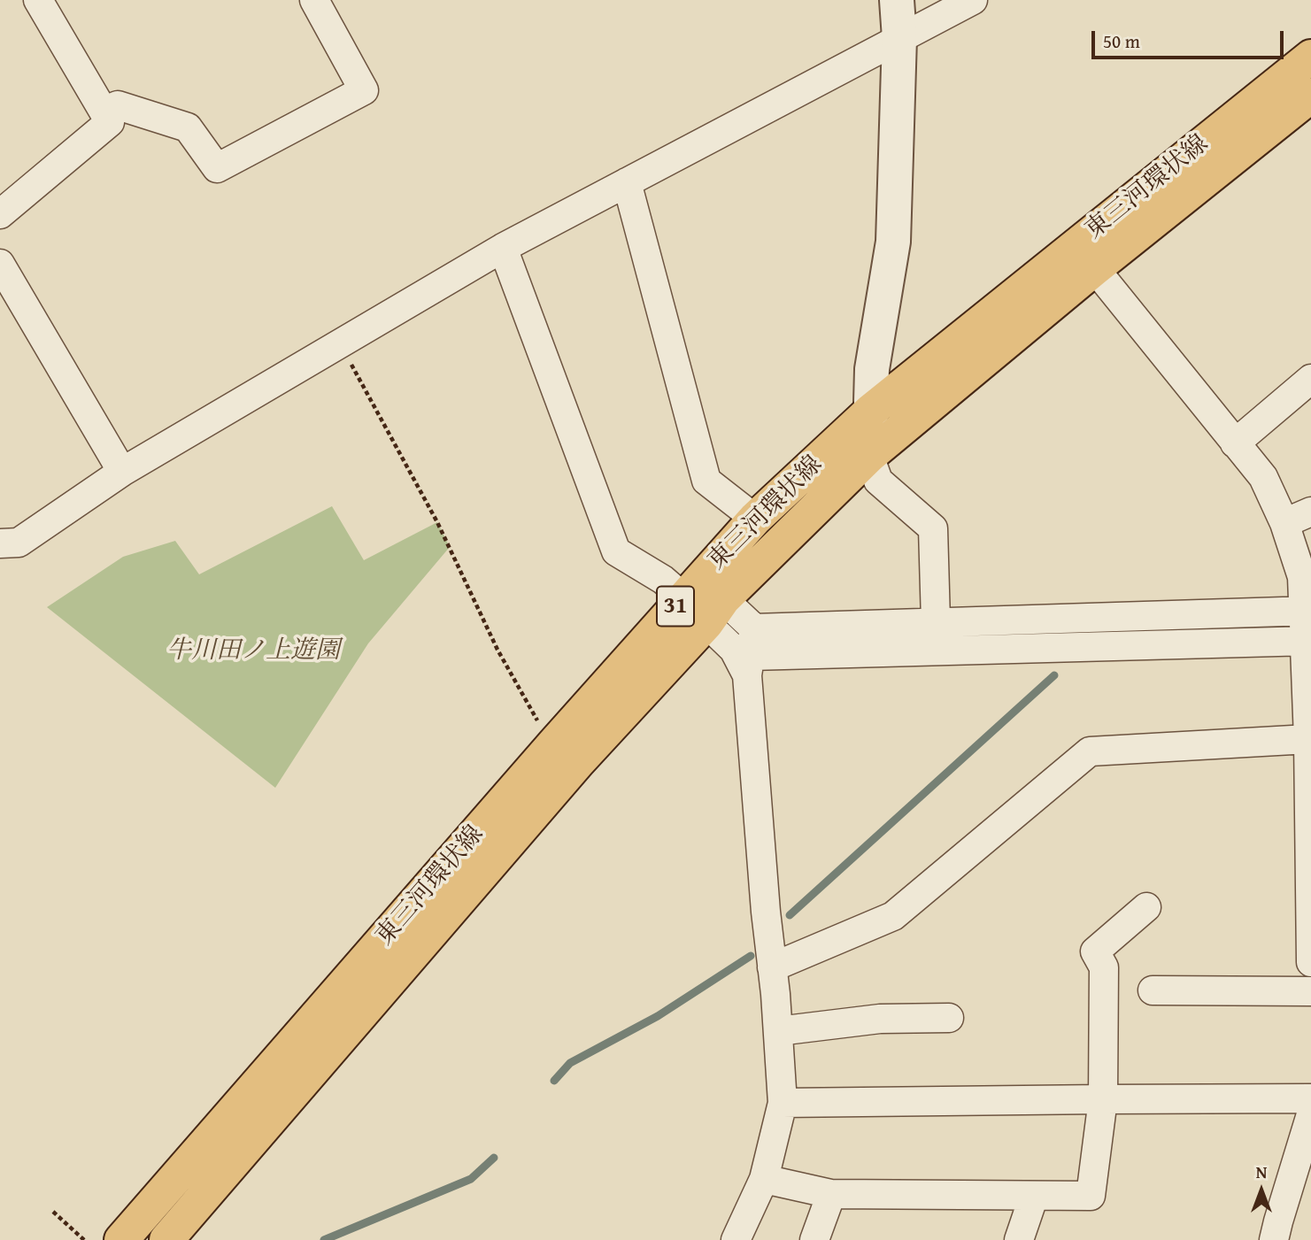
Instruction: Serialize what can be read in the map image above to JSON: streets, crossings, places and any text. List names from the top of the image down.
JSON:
{
  "streets": {
    "main road": ["東三河環状線", "31"]
  },
  "parks": ["牛川田ノ上遊園"],
  "scale_bar": "50 m",
  "north": "top"
}
